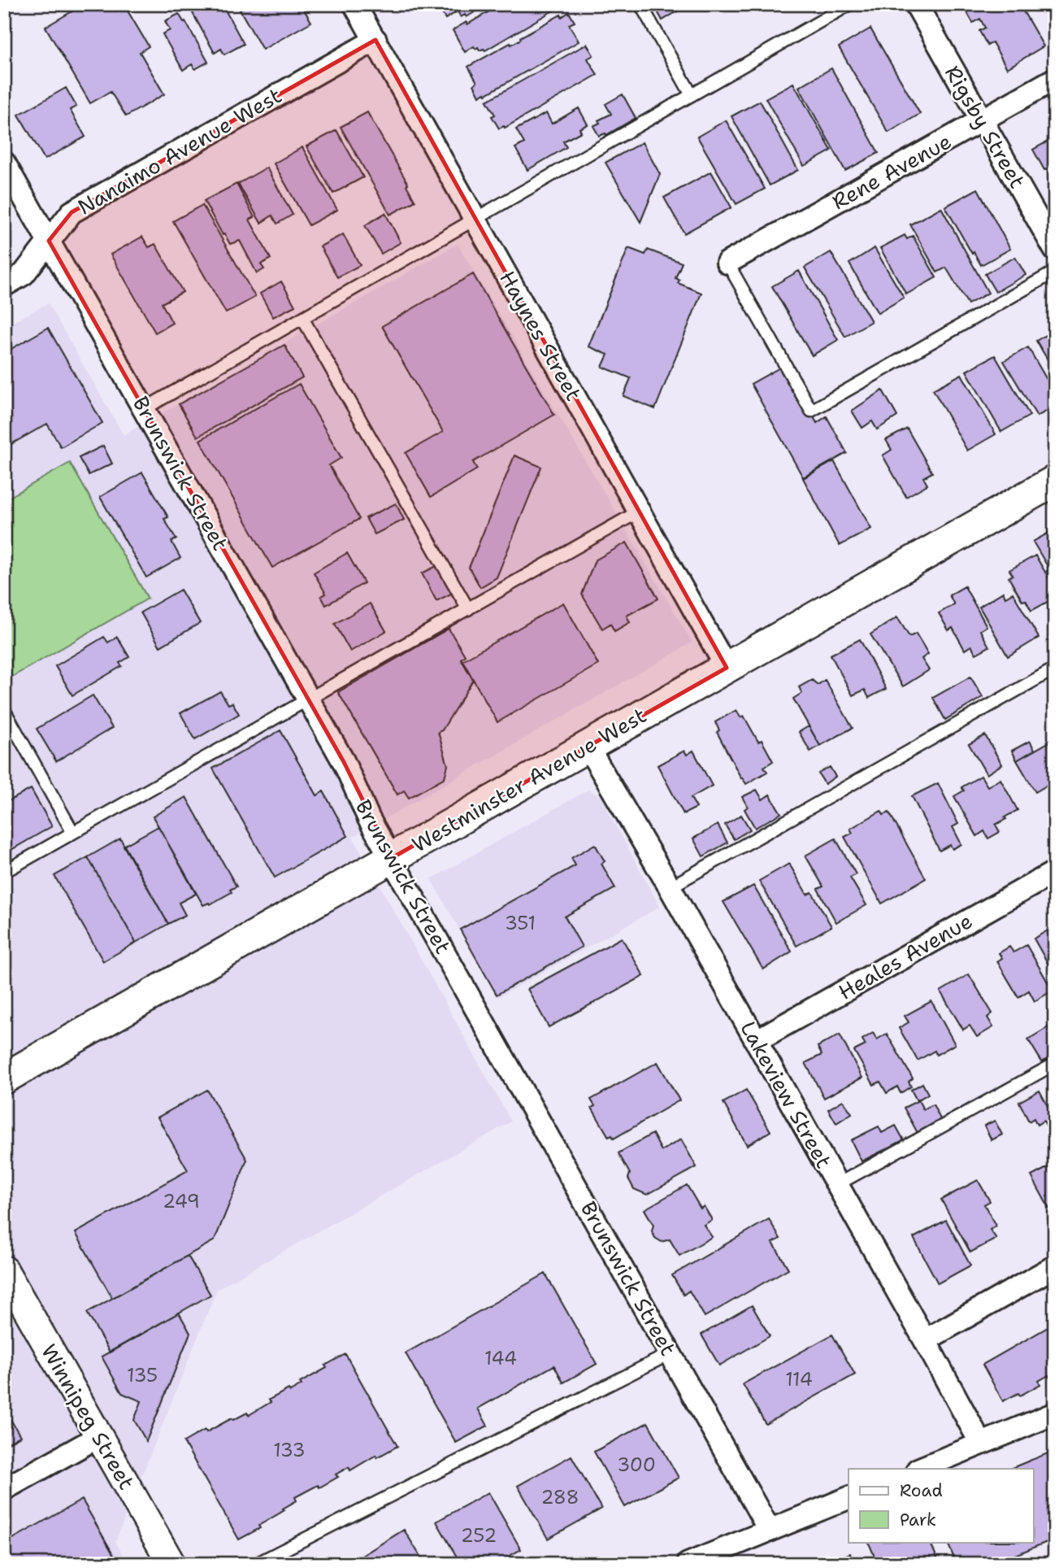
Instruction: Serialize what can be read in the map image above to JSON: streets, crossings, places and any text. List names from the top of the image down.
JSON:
{
  "streets": {
    "main road": ["Westminster Avenue West"],
    "street": [
      "Rigsby Street",
      "Nanaimo Avenue West",
      "Rene Avenue",
      "Haynes Street",
      "Brunswick Street",
      "Heales Avenue",
      "Lakeview Street",
      "Winnipeg Street"
    ]
  },
  "crossings": [
    ["Rigsby Street", "Rene Avenue"],
    ["Nanaimo Avenue West", "Haynes Street"],
    ["Nanaimo Avenue West", "Brunswick Street"],
    ["Haynes Street", "Westminster Avenue West"],
    ["Brunswick Street", "Westminster Avenue West"],
    ["Westminster Avenue West", "Lakeview Street"],
    ["Heales Avenue", "Lakeview Street"]
  ],
  "house_numbers": [
    "351",
    "249",
    "144",
    "135",
    "114",
    "133",
    "300",
    "288",
    "252"
  ],
  "legend": ["Road", "Park"]
}
